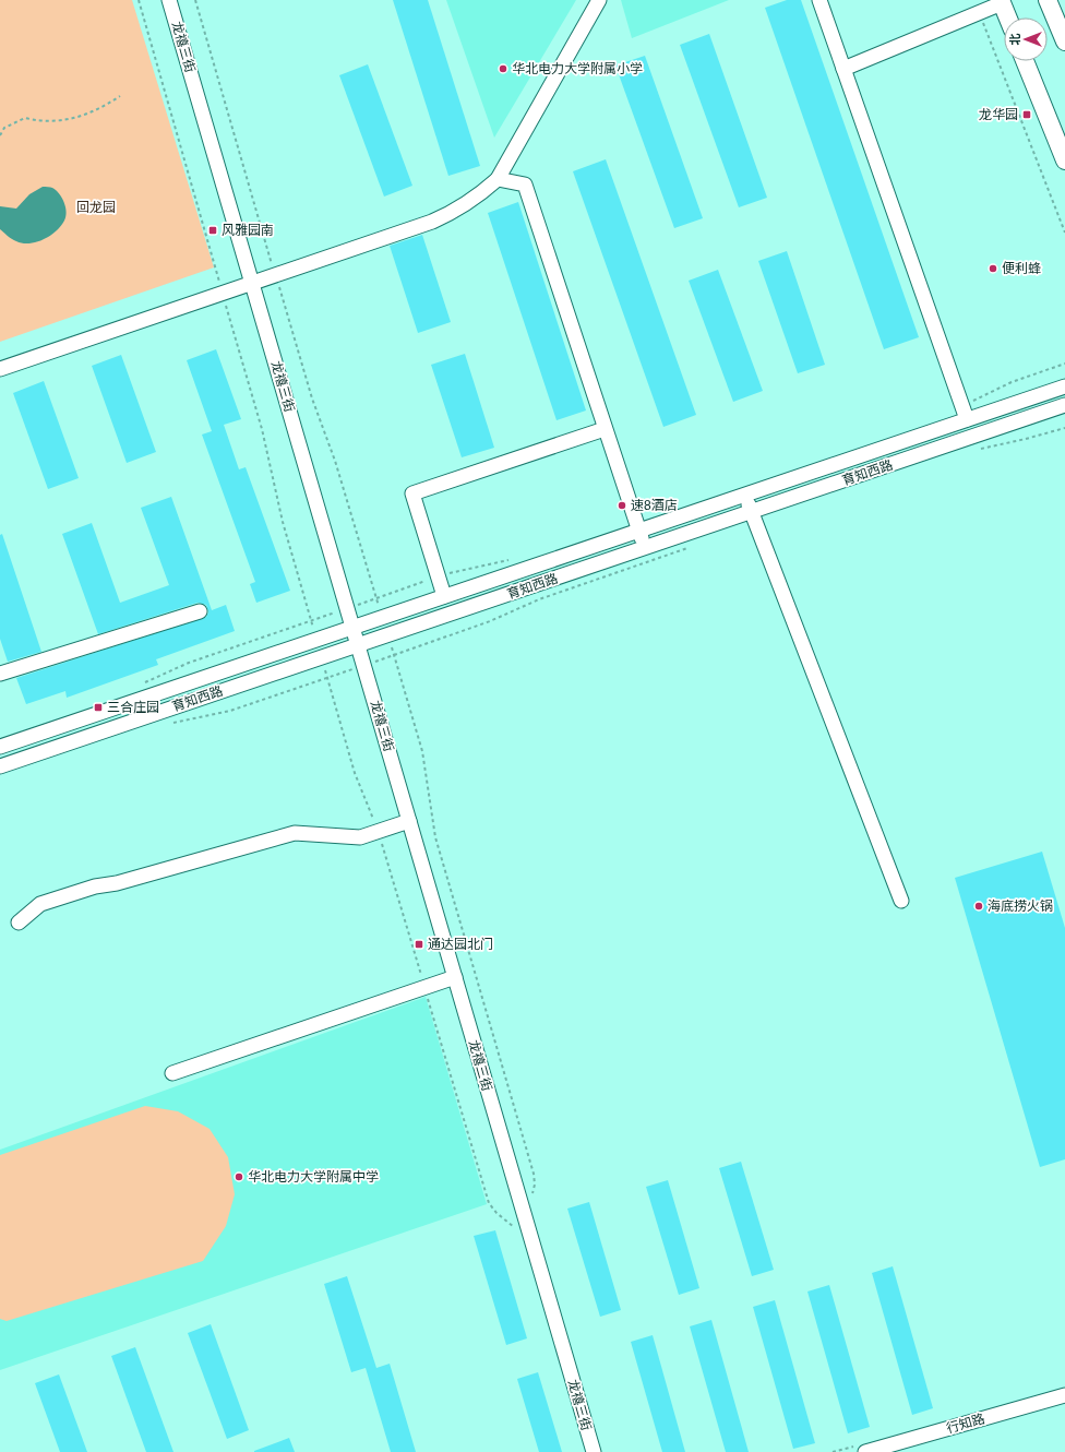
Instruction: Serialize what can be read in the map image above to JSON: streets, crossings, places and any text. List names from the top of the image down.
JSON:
{
  "streets": {
    "street": ["龙禧三街", "育知西路", "行知路"]
  },
  "crossings": [
    ["龙禧三街", "育知西路"]
  ],
  "parks": ["回龙园"],
  "places": {
    "other": [
      "华北电力大学附属小学",
      "便利蜂",
      "速8酒店",
      "海底捞火锅",
      "华北电力大学附属中学"
    ],
    "transit": [
      "龙华园",
      "风雅园南",
      "三合庄园",
      "通达园北门"
    ]
  },
  "north": "left"
}
